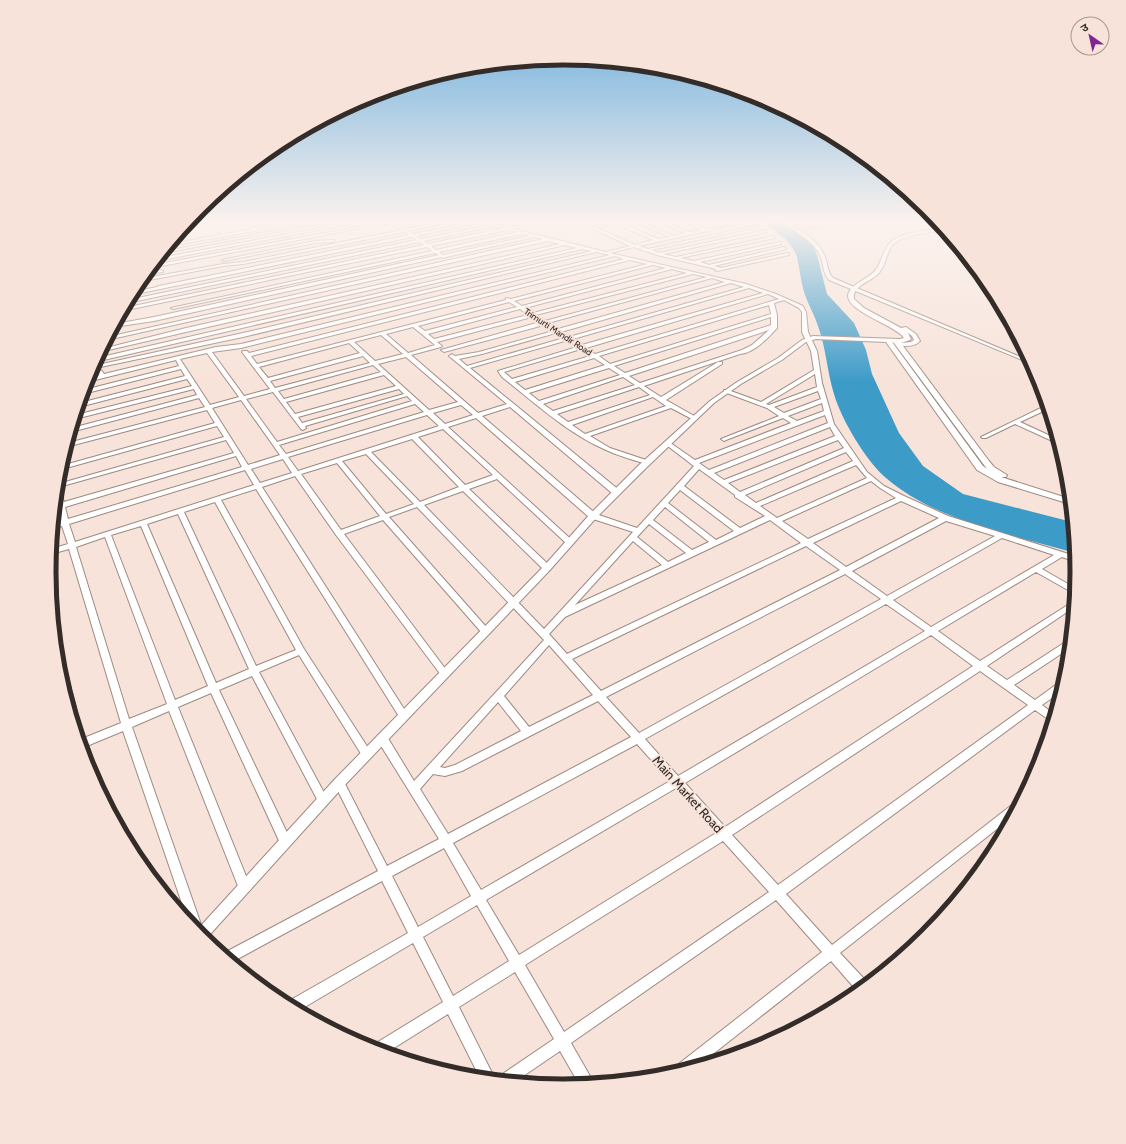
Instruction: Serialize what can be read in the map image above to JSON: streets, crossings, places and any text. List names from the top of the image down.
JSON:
{
  "streets": {
    "street": ["Trimurti Mandir Road", "Main Market Road"]
  },
  "north": "top left"
}
